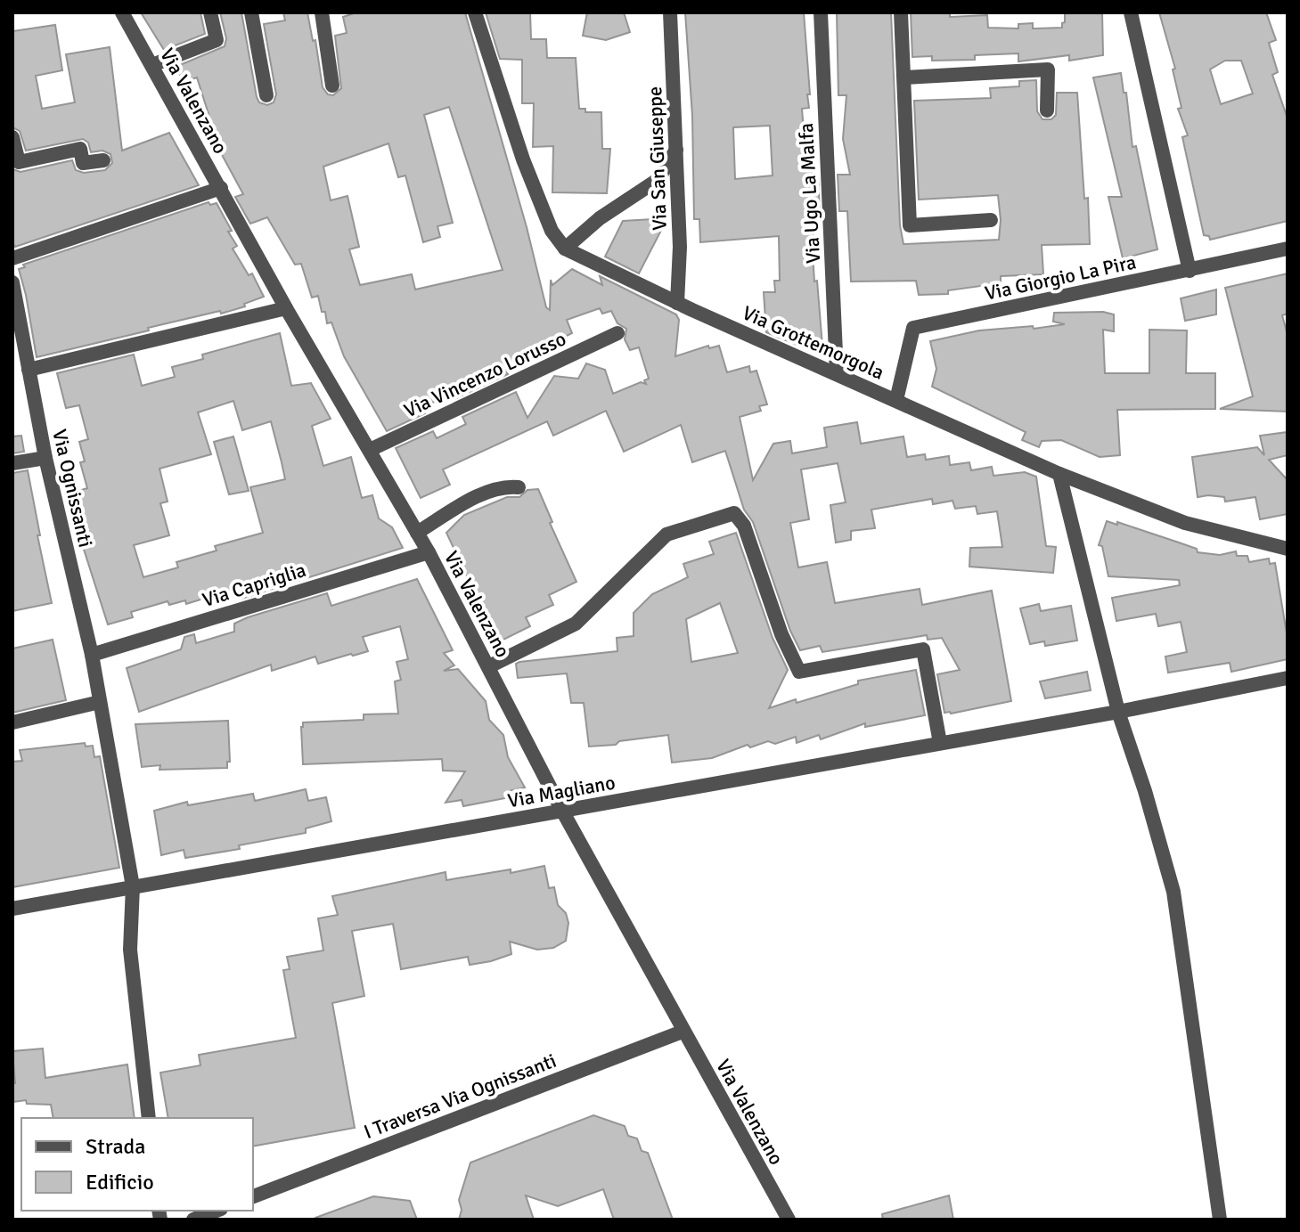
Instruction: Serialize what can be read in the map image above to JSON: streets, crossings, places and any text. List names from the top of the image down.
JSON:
{
  "streets": {
    "street": [
      "Via Valenzano",
      "Via San Giuseppe",
      "Via Ugo La Malfa",
      "Via Giorgio La Pira",
      "Via Grottemorgola",
      "Via Vincenzo Lorusso",
      "Via Ognissanti",
      "Via Capriglia",
      "Via Magliano",
      "I Traversa Via Ognissanti"
    ]
  },
  "crossings": [
    ["Via Valenzano", "Via Vincenzo Lorusso"],
    ["Via Valenzano", "Via Capriglia"],
    ["Via Valenzano", "Via Magliano"],
    ["Via Valenzano", "I Traversa Via Ognissanti"],
    ["Via San Giuseppe", "Via Grottemorgola"],
    ["Via Ugo La Malfa", "Via Grottemorgola"],
    ["Via Giorgio La Pira", "Via Grottemorgola"],
    ["Via Ognissanti", "Via Capriglia"],
    ["Via Ognissanti", "Via Magliano"]
  ],
  "legend": ["Strada", "Edificio"]
}
